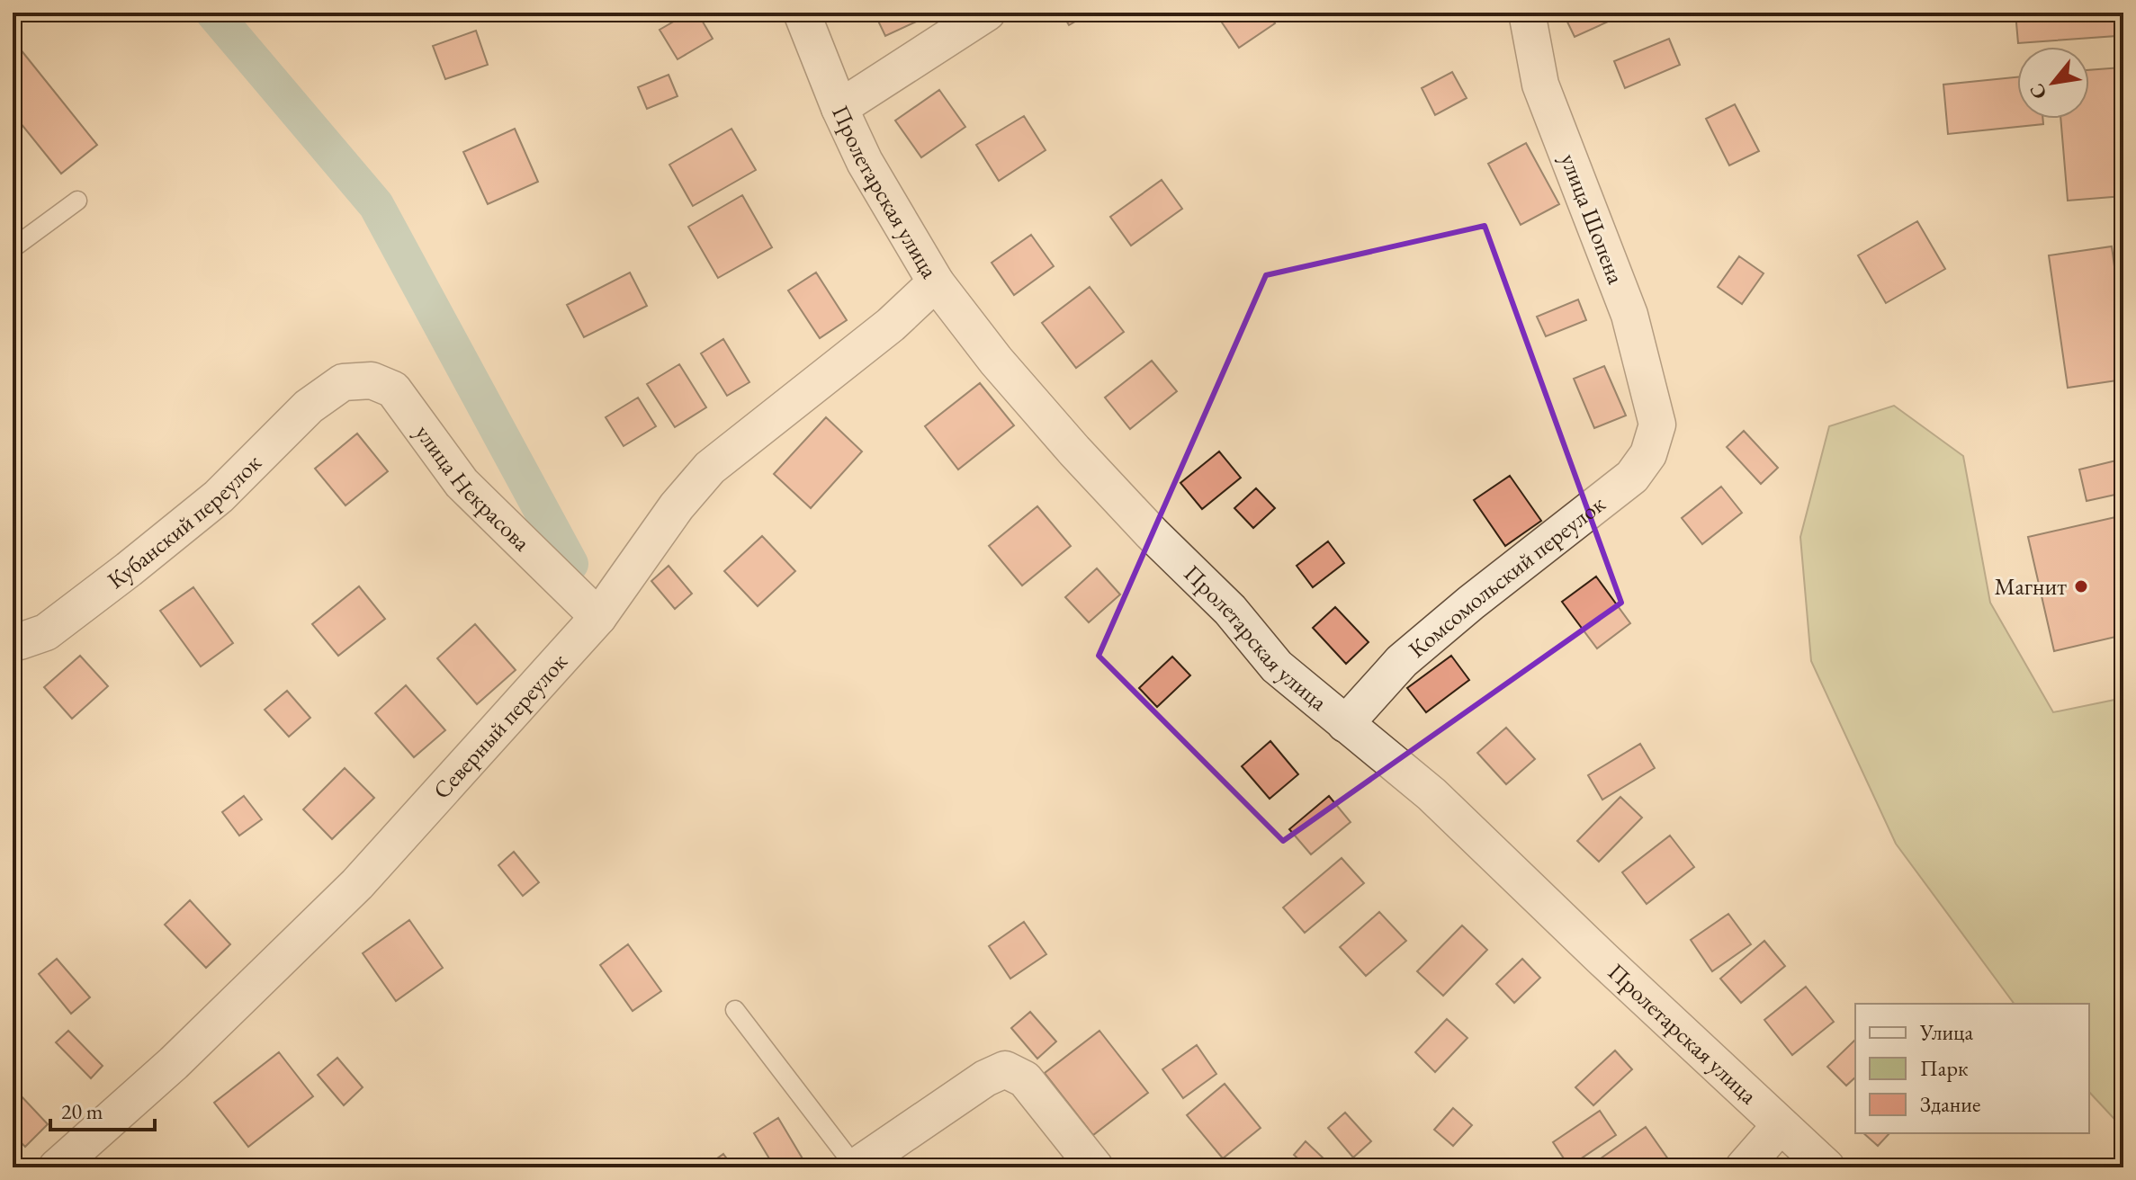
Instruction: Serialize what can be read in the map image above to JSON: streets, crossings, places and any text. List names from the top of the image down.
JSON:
{
  "streets": {
    "street": [
      "Пролетарская улица",
      "улица Шопена",
      "улица Некрасова",
      "Кубанский переулок",
      "Комсомольский переулок",
      "Северный переулок"
    ]
  },
  "crossings": [
    ["Пролетарская улица", "Комсомольский переулок"],
    ["Пролетарская улица", "Северный переулок"],
    ["улица Шопена", "Комсомольский переулок"],
    ["улица Некрасова", "Кубанский переулок"],
    ["улица Некрасова", "Северный переулок"]
  ],
  "places": ["Магнит"],
  "legend": ["Улица", "Парк", "Здание"],
  "scale_bar": "20 m",
  "north": "bottom left"
}
